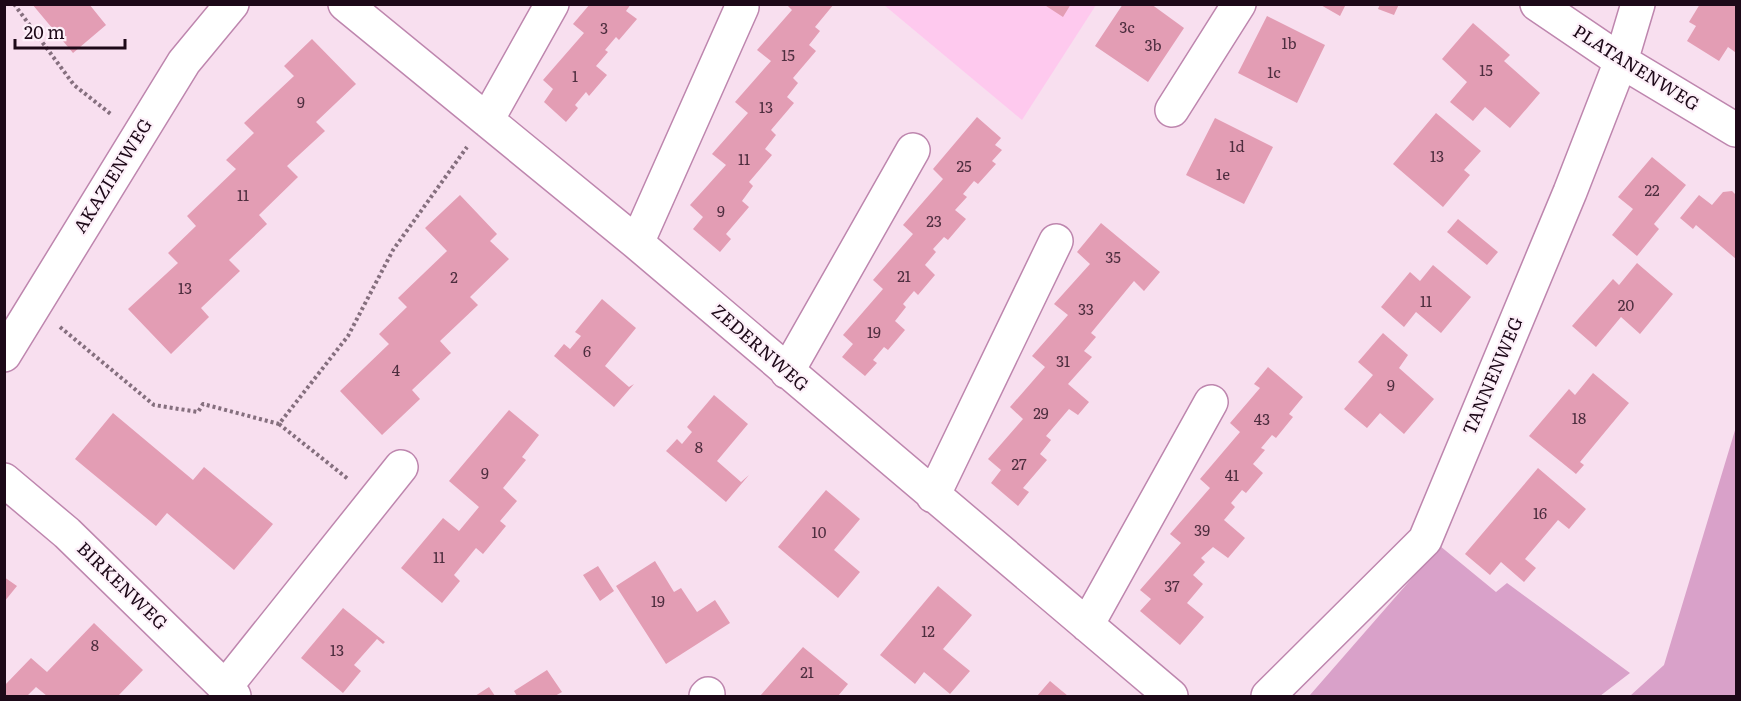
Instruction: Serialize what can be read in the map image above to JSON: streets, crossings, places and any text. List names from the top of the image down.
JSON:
{
  "streets": {
    "street": [
      "PLATANENWEG",
      "AKAZIENWEG",
      "ZEDERNWEG",
      "TANNENWEG",
      "BIRKENWEG"
    ]
  },
  "crossings": [
    ["PLATANENWEG", "TANNENWEG"]
  ],
  "house_numbers": [
    "3c",
    "3",
    "1b",
    "3b",
    "15",
    "15",
    "1c",
    "1",
    "9",
    "13",
    "1d",
    "13",
    "11",
    "25",
    "1e",
    "22",
    "11",
    "9",
    "23",
    "35",
    "21",
    "2",
    "13",
    "11",
    "20",
    "33",
    "19",
    "6",
    "31",
    "4",
    "9",
    "29",
    "18",
    "43",
    "8",
    "27",
    "9",
    "41",
    "16",
    "39",
    "10",
    "11",
    "37",
    "19",
    "12",
    "8",
    "13",
    "21"
  ],
  "scale_bar": "20 m"
}
